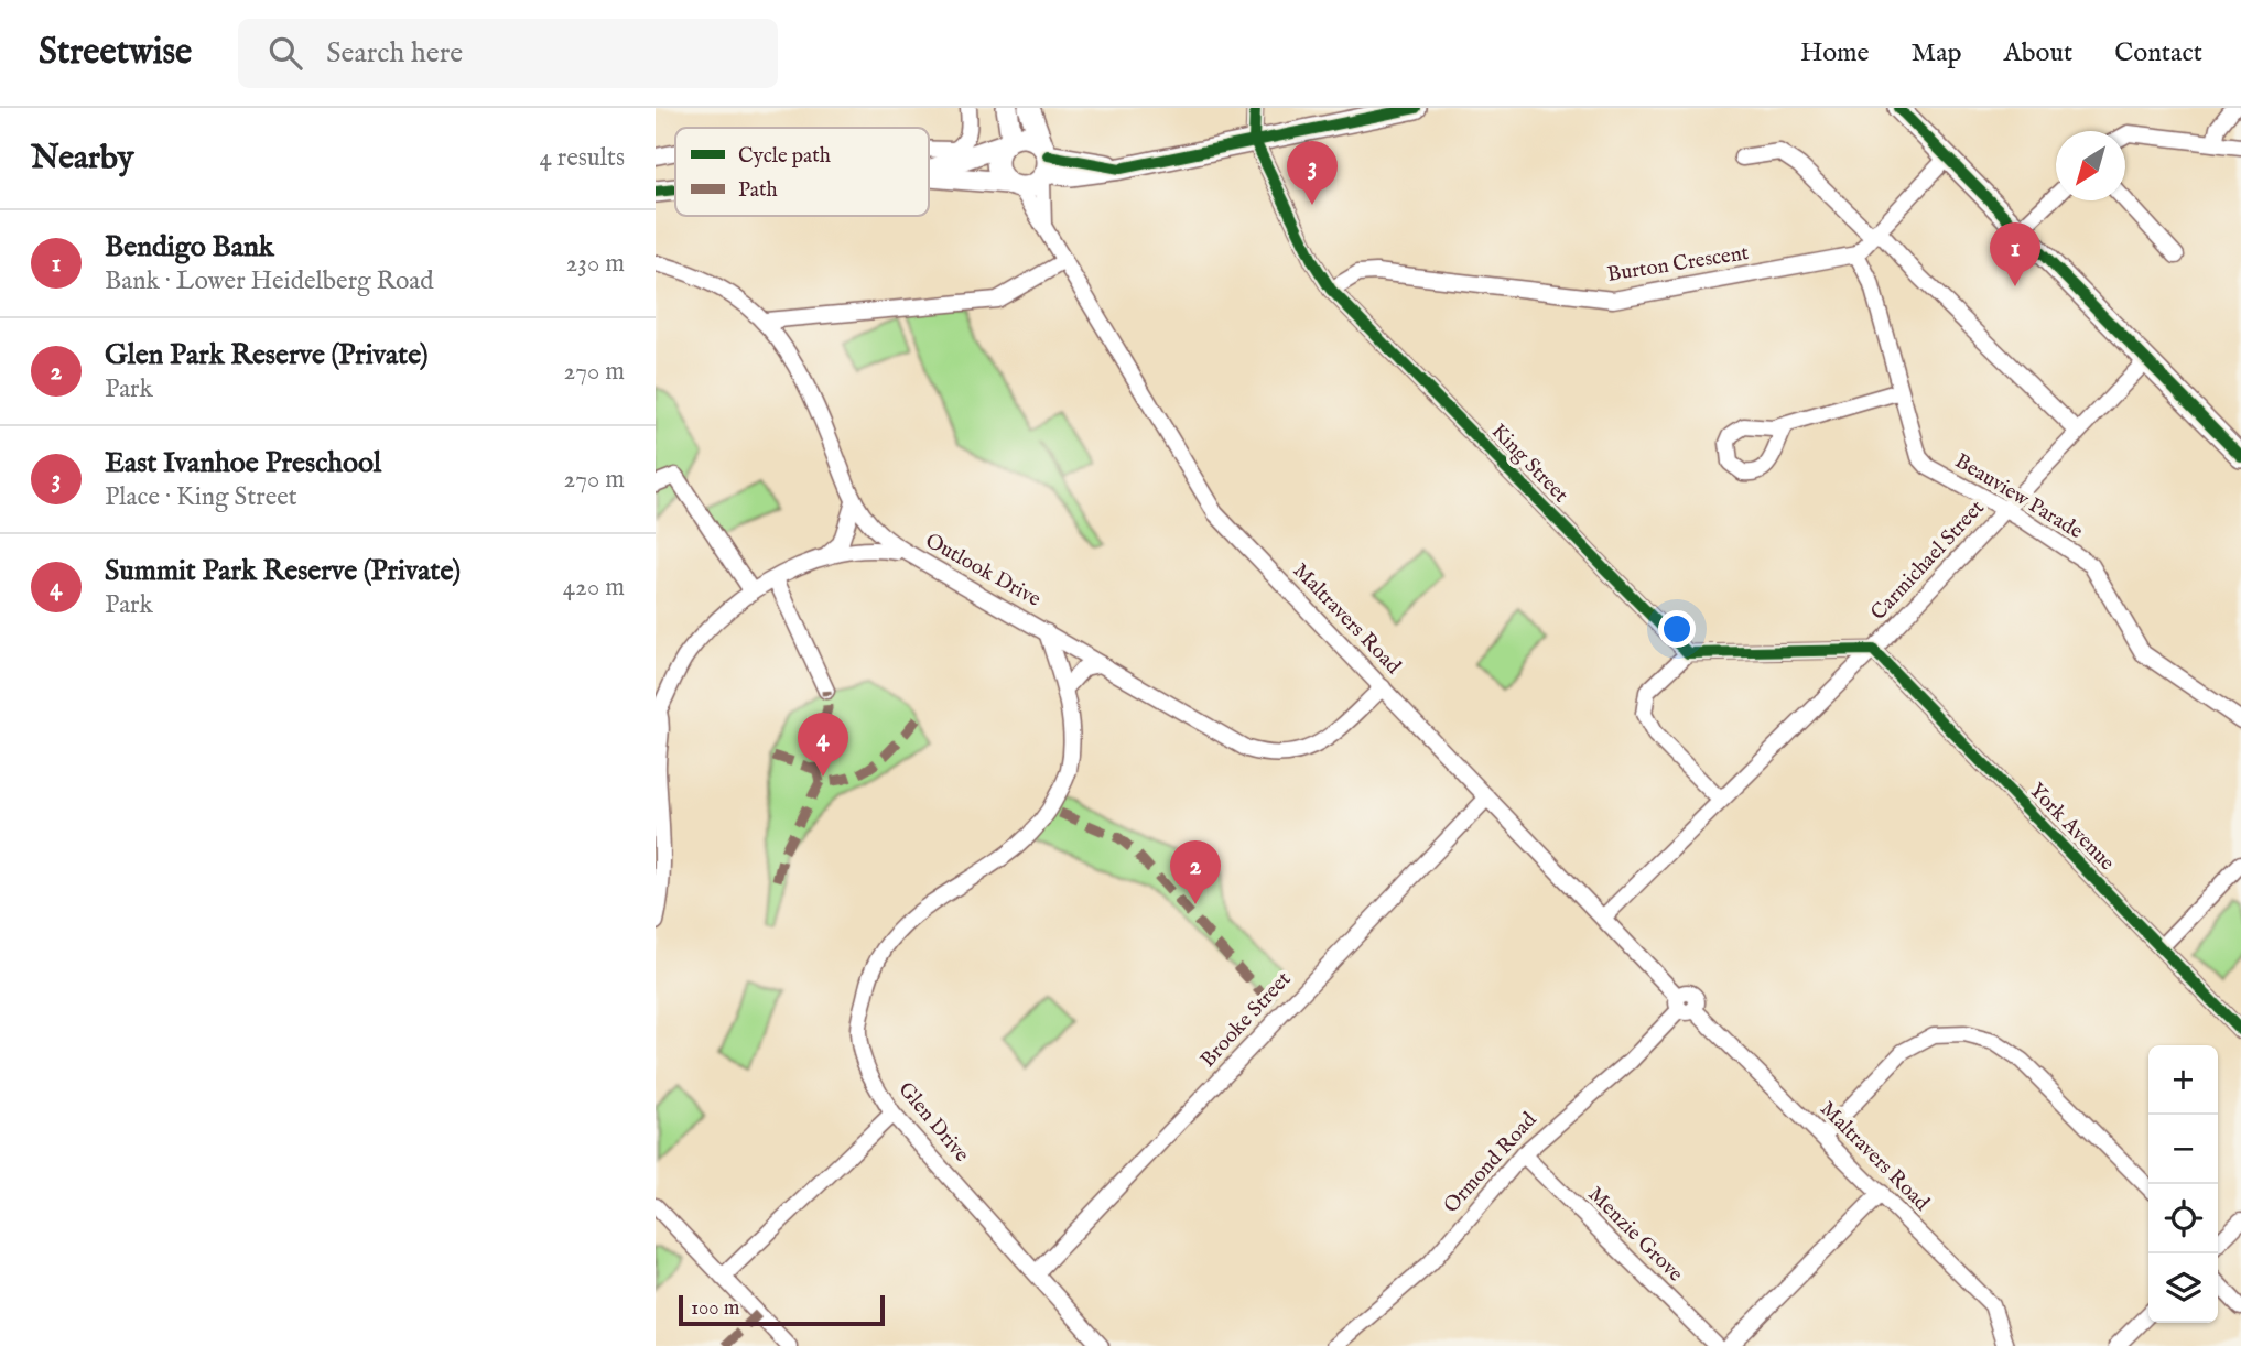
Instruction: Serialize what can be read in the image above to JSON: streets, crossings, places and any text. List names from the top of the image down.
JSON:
{
  "streets": {
    "street": [
      "Burton Crescent",
      "King Street",
      "Beauview Parade",
      "Carmichael Street",
      "Outlook Drive",
      "Maltravers Road",
      "York Avenue",
      "Brooke Street",
      "Glen Drive",
      "Ormond Road",
      "Menzie Grove"
    ]
  },
  "crossings": [
    ["Burton Crescent", "King Street"],
    ["Burton Crescent", "Beauview Parade"],
    ["Beauview Parade", "Carmichael Street"],
    ["Carmichael Street", "Maltravers Road"],
    ["Carmichael Street", "York Avenue"],
    ["Outlook Drive", "Maltravers Road"],
    ["Outlook Drive", "Glen Drive"],
    ["Maltravers Road", "Brooke Street"],
    ["Maltravers Road", "Ormond Road"],
    ["Brooke Street", "Glen Drive"],
    ["Ormond Road", "Menzie Grove"]
  ],
  "legend": ["Cycle path", "Path"],
  "scale_bar": "100 m",
  "north": "bottom left",
  "page": {
    "header": "Streetwise",
    "search": "Search here",
    "nav": [
      "Home",
      "Map",
      "About",
      "Contact"
    ],
    "heading": ["Nearby", "4 results"],
    "pins": [
      "3",
      "1",
      "4",
      "2"
    ],
    "list": [
      {
        "mark": "1",
        "name": "Bendigo Bank",
        "note": "Bank · Lower Heidelberg Road",
        "value": "230 m"
      },
      {
        "mark": "2",
        "name": "Glen Park Reserve (Private)",
        "note": "Park",
        "value": "270 m"
      },
      {
        "mark": "3",
        "name": "East Ivanhoe Preschool",
        "note": "Place · King Street",
        "value": "270 m"
      },
      {
        "mark": "4",
        "name": "Summit Park Reserve (Private)",
        "note": "Park",
        "value": "420 m"
      }
    ],
    "map_buttons": ["+", "−"],
    "scale": "100 m"
  }
}
